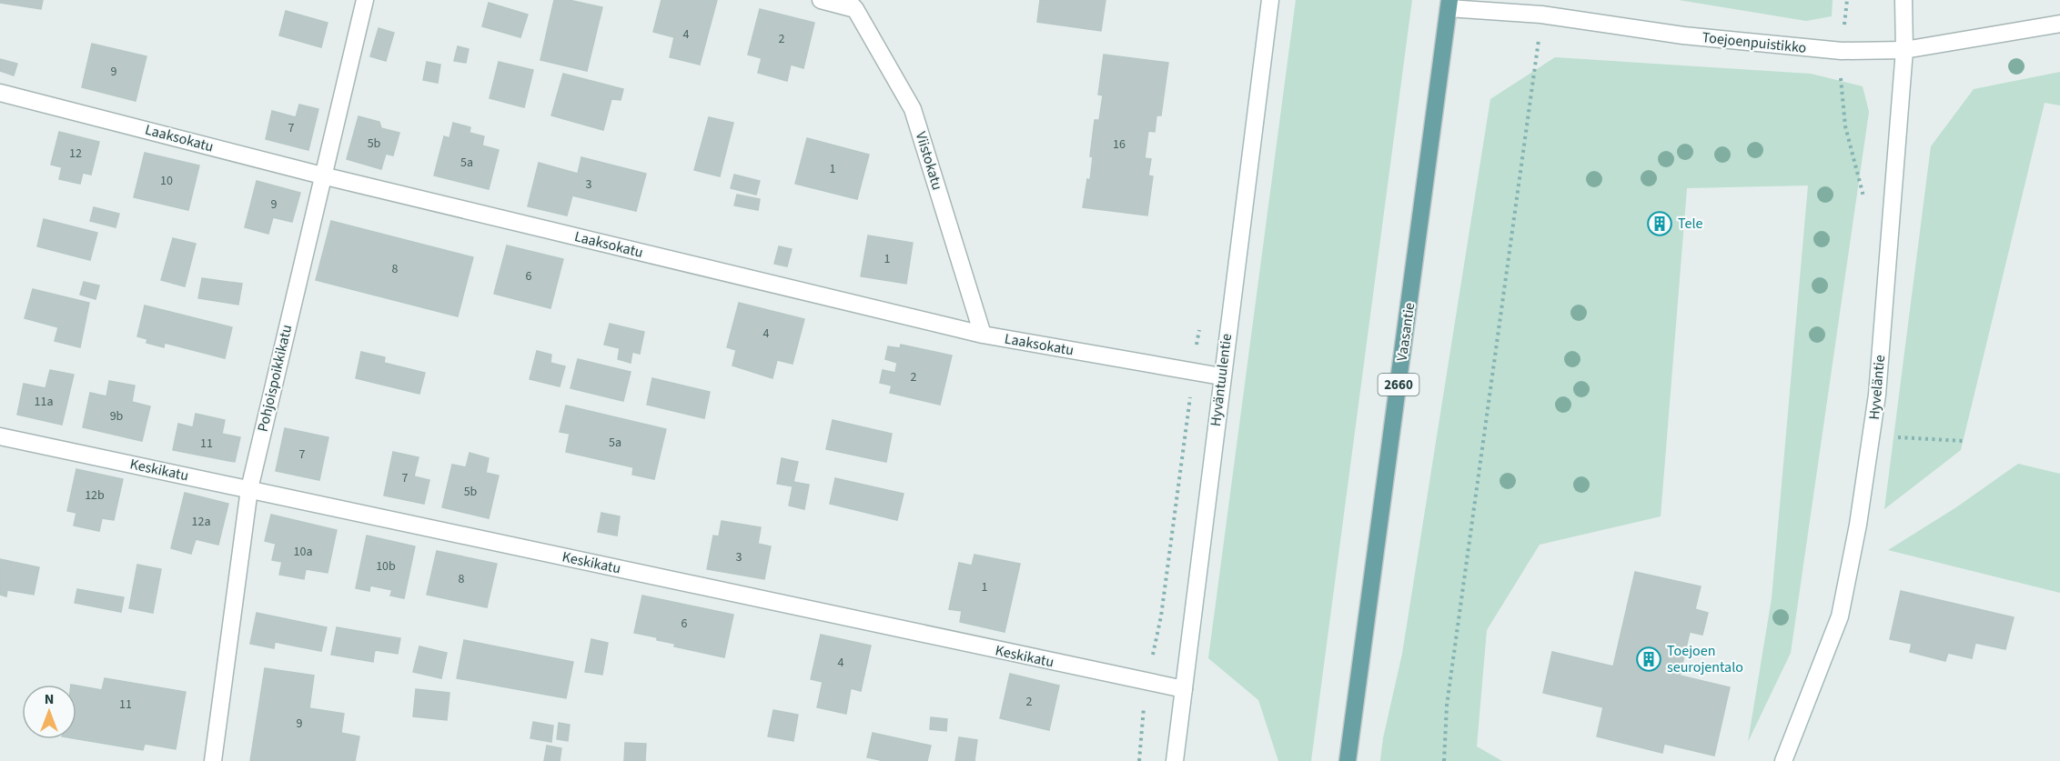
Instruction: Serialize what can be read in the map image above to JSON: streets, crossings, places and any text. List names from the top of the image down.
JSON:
{
  "streets": {
    "main road": ["Vaasantie", "2660"],
    "street": [
      "Toejoenpuistikko",
      "Laaksokatu",
      "Viistokatu",
      "Pohjoispoikkikatu",
      "Hyväntuulentie",
      "Hyveläntie",
      "Keskikatu"
    ]
  },
  "crossings": [
    ["Toejoenpuistikko", "Vaasantie"],
    ["Toejoenpuistikko", "Hyveläntie"],
    ["Laaksokatu", "Viistokatu"],
    ["Laaksokatu", "Pohjoispoikkikatu"],
    ["Laaksokatu", "Hyväntuulentie"],
    ["Pohjoispoikkikatu", "Keskikatu"],
    ["Hyväntuulentie", "Keskikatu"]
  ],
  "places": {
    "building": ["Tele", "Toejoen seurojentalo"]
  },
  "house_numbers": [
    "4",
    "2",
    "9",
    "7",
    "5b",
    "16",
    "12",
    "5a",
    "1",
    "10",
    "3",
    "9",
    "1",
    "8",
    "6",
    "4",
    "2",
    "11a",
    "9b",
    "5a",
    "11",
    "7",
    "7",
    "5b",
    "12b",
    "12a",
    "10a",
    "3",
    "10b",
    "8",
    "1",
    "6",
    "4",
    "2",
    "11",
    "9"
  ],
  "north": "top"
}
